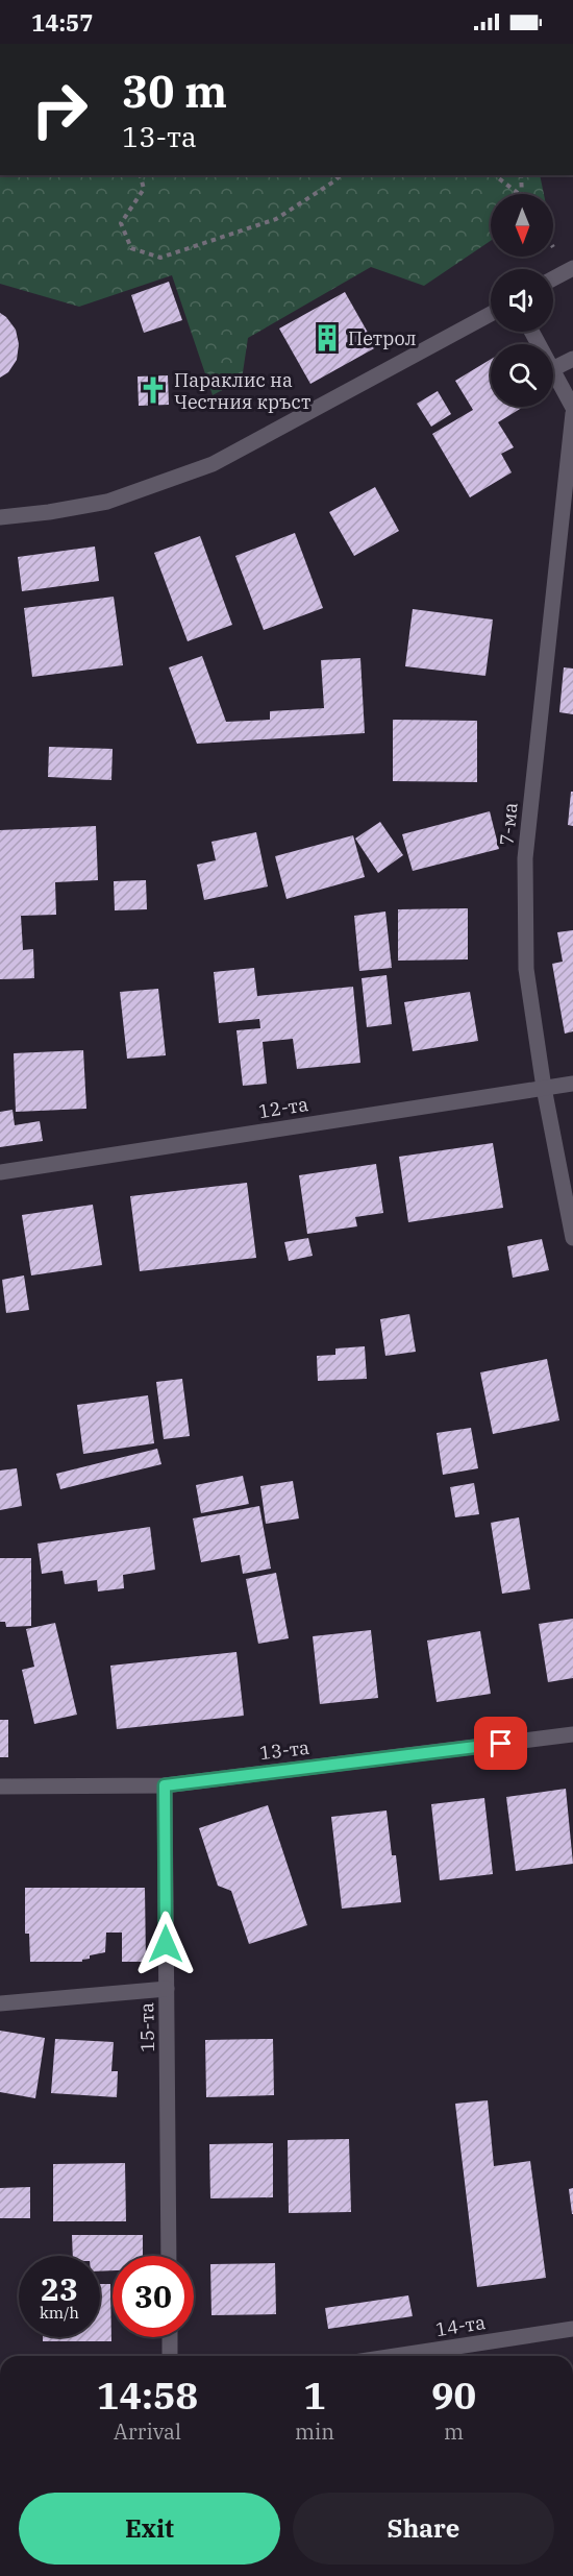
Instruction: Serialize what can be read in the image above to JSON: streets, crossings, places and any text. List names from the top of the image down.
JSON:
{
  "streets": {
    "street": [
      "7-ма",
      "12-та",
      "13-та",
      "15-та",
      "14-та"
    ]
  },
  "crossings": [
    ["7-ма", "12-та"],
    ["13-та", "15-та"]
  ],
  "places": {
    "building": ["Петрол"],
    "church": ["Параклис на Честния кръст"]
  },
  "north": "bottom",
  "page": {
    "status": "14:57",
    "turn": ["30 m", "13-та"],
    "speed": "23 km/h",
    "limit": "30",
    "eta": [
      "14:58",
      "Arrival",
      "1",
      "min",
      "90",
      "m"
    ],
    "buttons": ["Exit", "Share"]
  }
}
